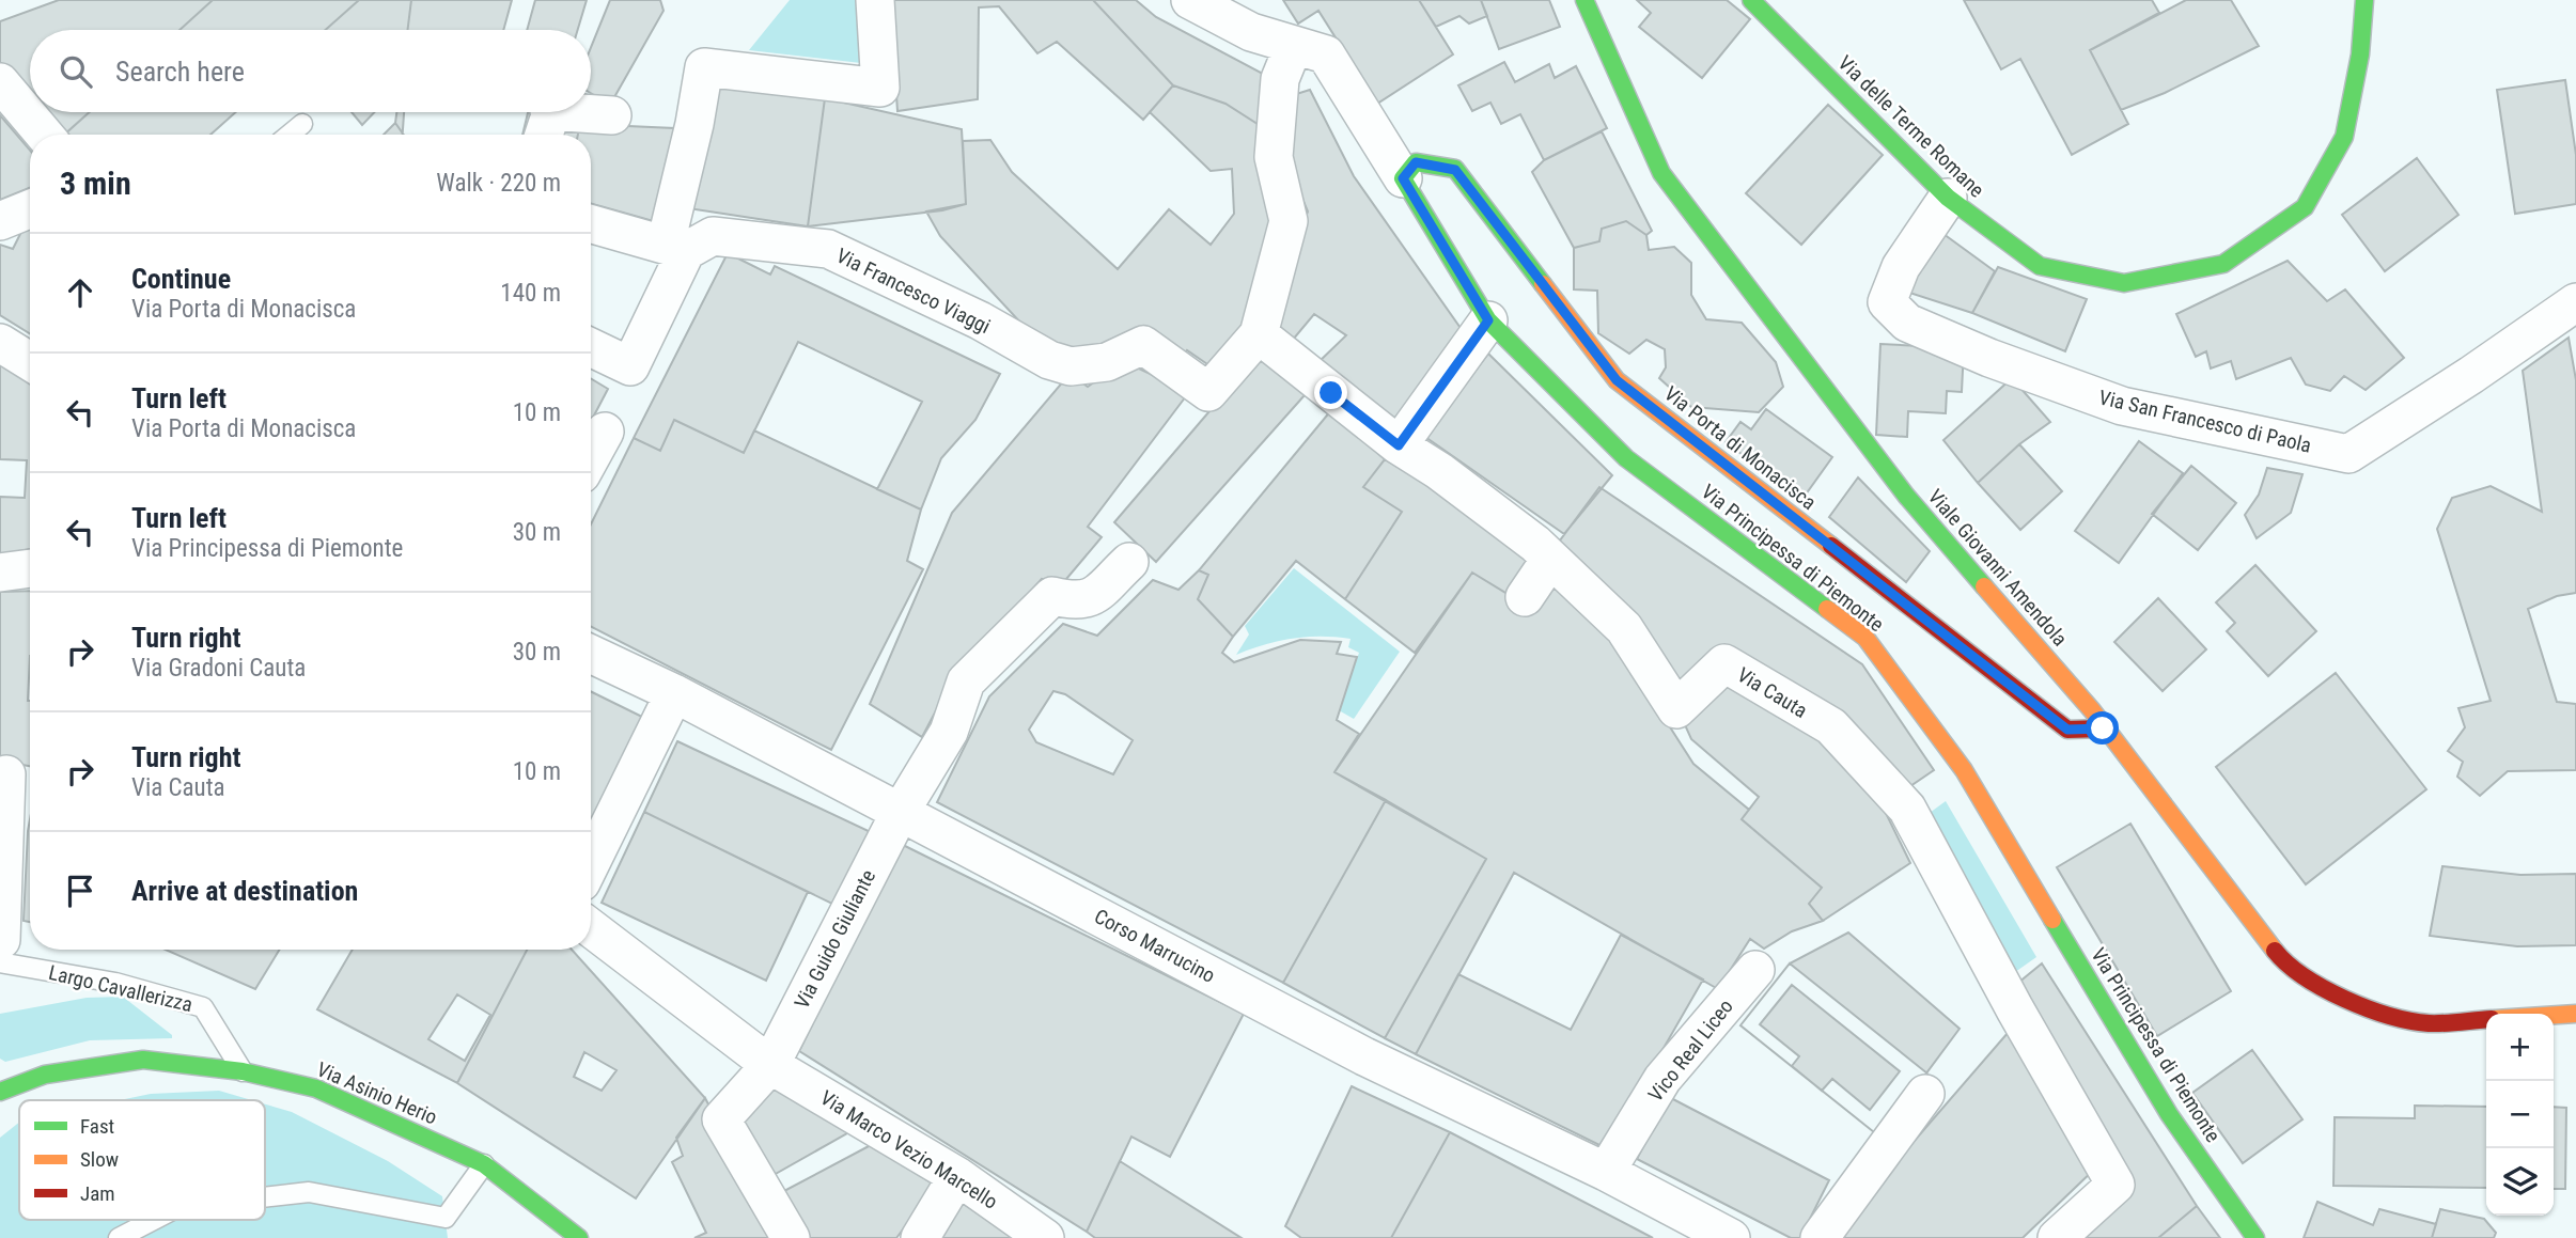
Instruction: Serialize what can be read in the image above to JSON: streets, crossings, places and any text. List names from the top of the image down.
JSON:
{
  "streets": {
    "street": [
      "Via delle Terme Romane",
      "Via Francesco Viaggi",
      "Via San Francesco di Paola",
      "Via Porta di Monacisca",
      "Via Principessa di Piemonte",
      "Viale Giovanni Amendola",
      "Via Cauta",
      "Via Guido Giuliante",
      "Corso Marrucino",
      "Vico Real Liceo",
      "Via Asinio Herio",
      "Via Marco Vezio Marcello"
    ],
    "lane": ["Largo Cavallerizza"]
  },
  "crossings": [
    ["Via delle Terme Romane", "Via San Francesco di Paola"],
    ["Via Francesco Viaggi", "Via Cauta"],
    ["Via Porta di Monacisca", "Via Principessa di Piemonte"],
    ["Via Porta di Monacisca", "Viale Giovanni Amendola"],
    ["Via Guido Giuliante", "Corso Marrucino"],
    ["Via Guido Giuliante", "Via Marco Vezio Marcello"],
    ["Corso Marrucino", "Vico Real Liceo"],
    ["Largo Cavallerizza", "Via Asinio Herio"]
  ],
  "legend": ["Fast", "Slow", "Jam"],
  "page": {
    "search": "Search here",
    "heading": ["3 min", "Walk · 220 m"],
    "list": [
      ["Continue", "Via Porta di Monacisca", "140 m"],
      ["Turn left", "Via Porta di Monacisca", "10 m"],
      ["Turn left", "Via Principessa di Piemonte", "30 m"],
      ["Turn right", "Via Gradoni Cauta", "30 m"],
      ["Turn right", "Via Cauta", "10 m"],
      "Arrive at destination"
    ],
    "map_buttons": ["+", "−"]
  }
}
